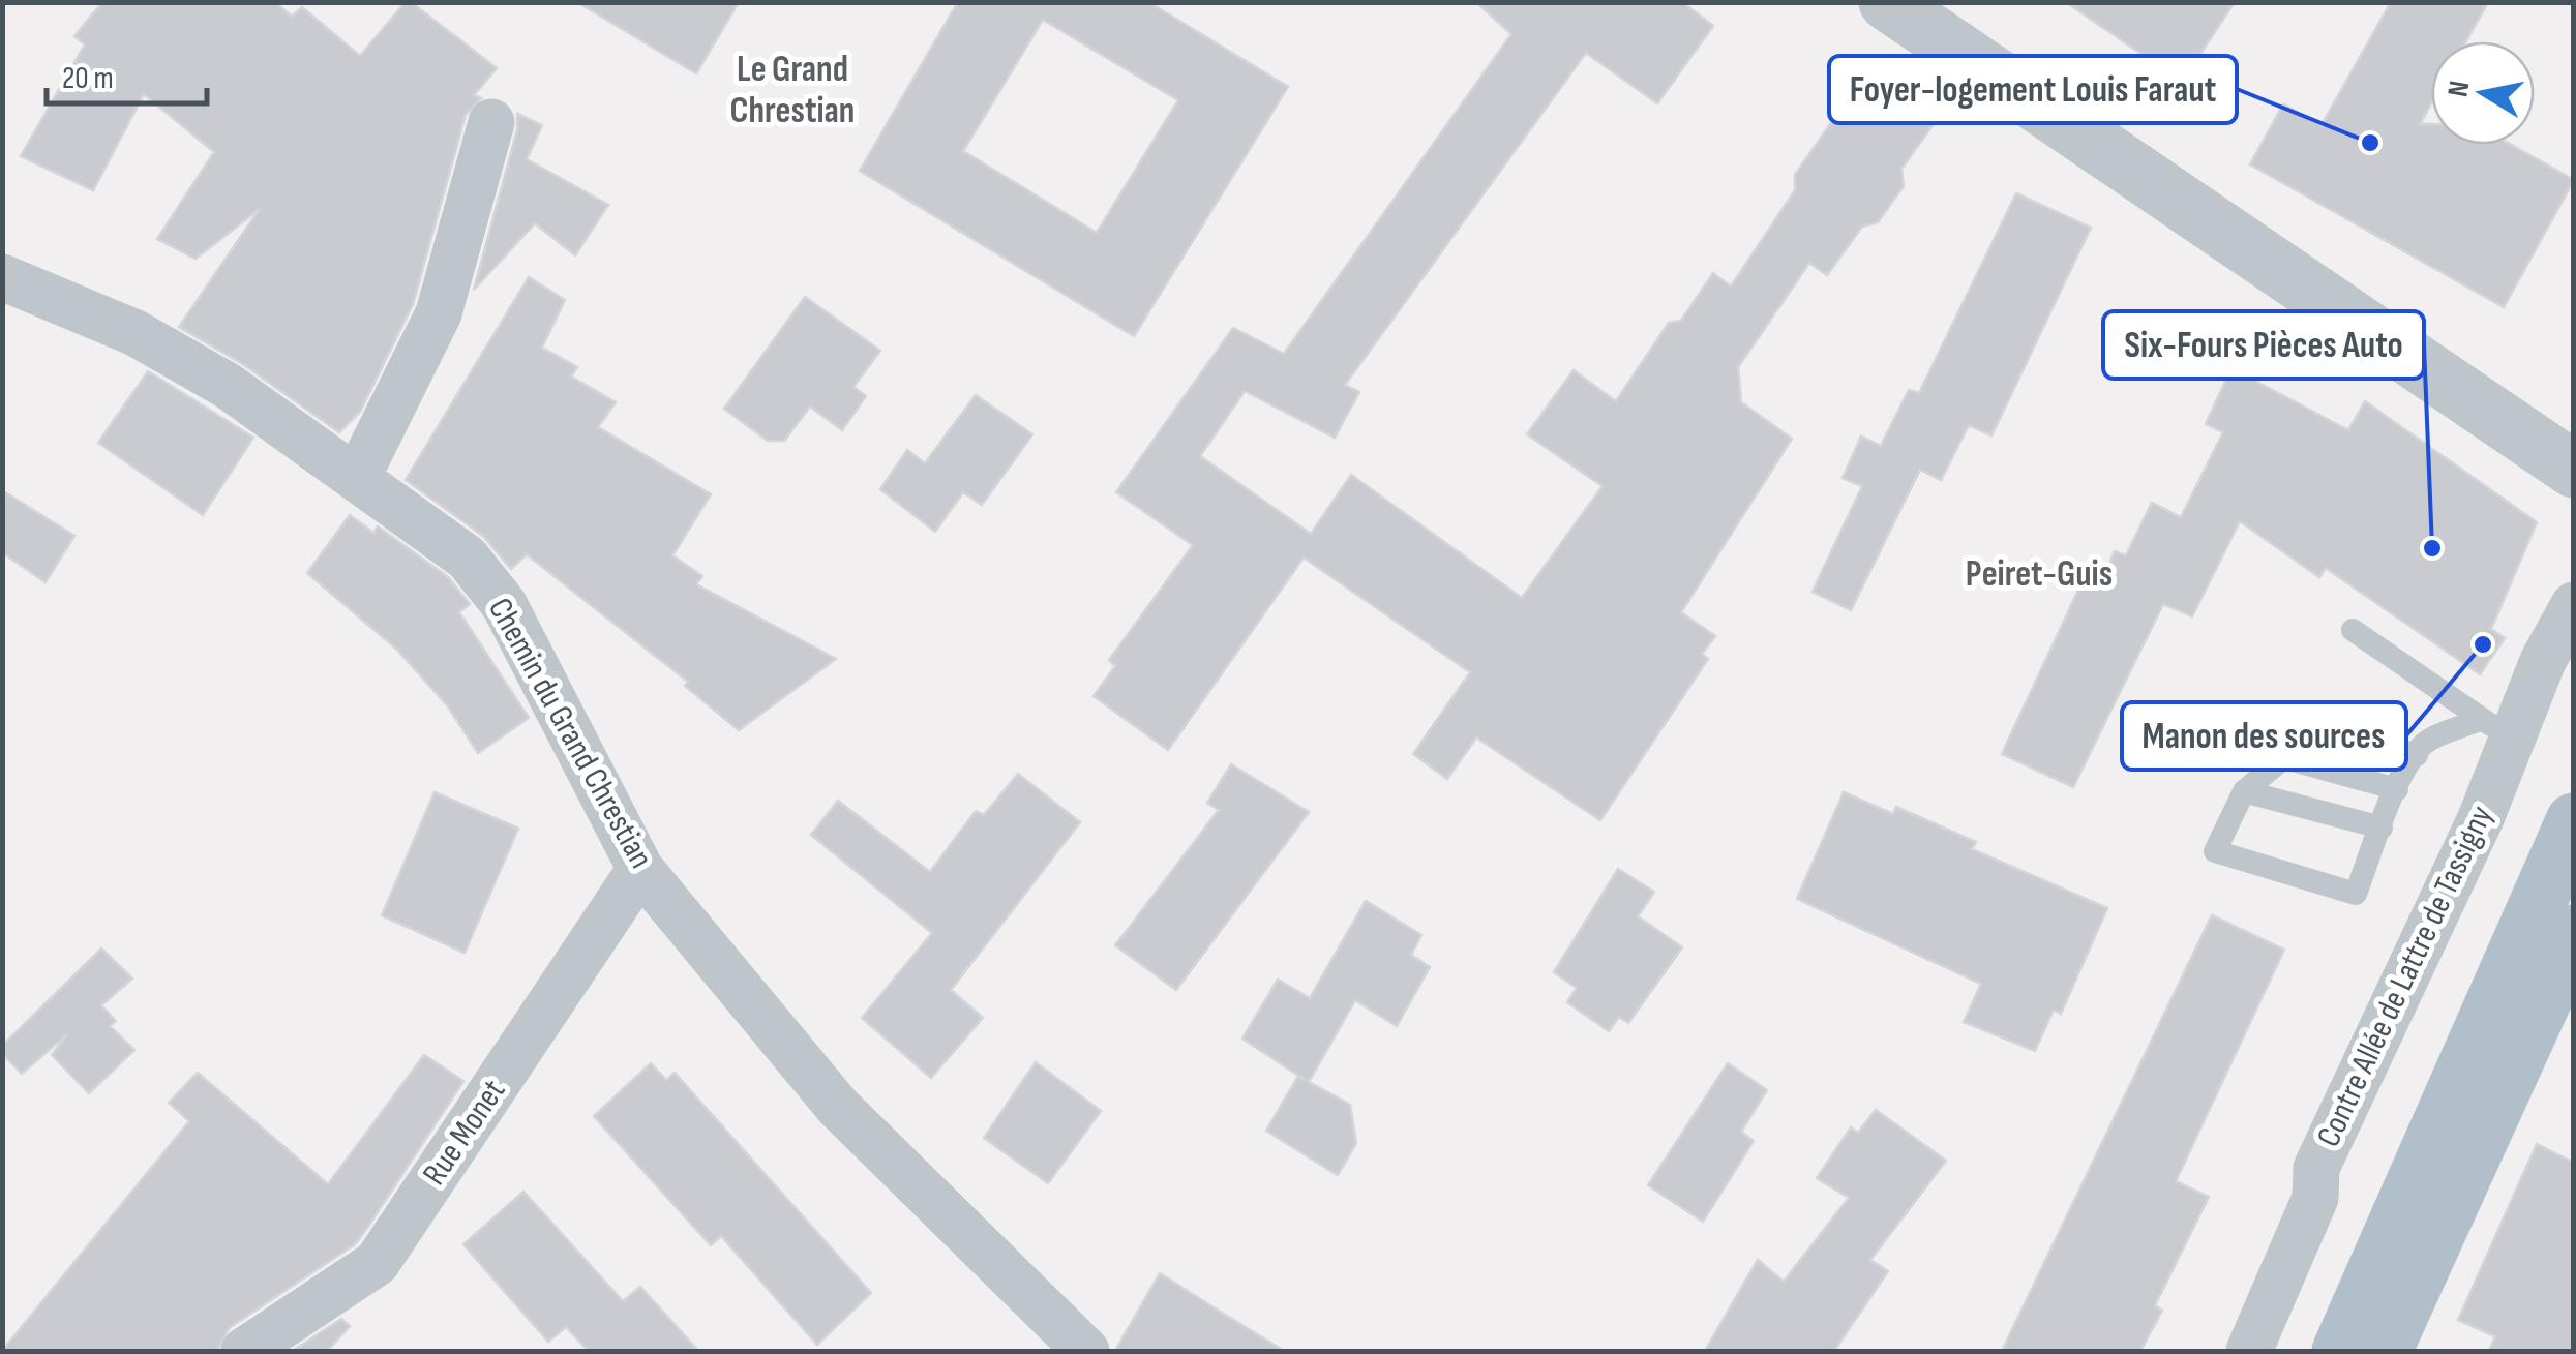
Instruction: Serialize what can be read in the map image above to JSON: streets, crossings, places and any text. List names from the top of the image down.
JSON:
{
  "streets": {
    "street": ["Chemin du Grand Chrestian", "Contre Allée de Lattre de Tassigny", "Rue Monet"]
  },
  "crossings": [
    ["Chemin du Grand Chrestian", "Rue Monet"]
  ],
  "districts": ["Le Grand Chrestian", "Peiret-Guis"],
  "places": ["Foyer-logement Louis Faraut", "Six-Fours Pièces Auto", "Manon des sources"],
  "scale_bar": "20 m",
  "north": "left"
}
